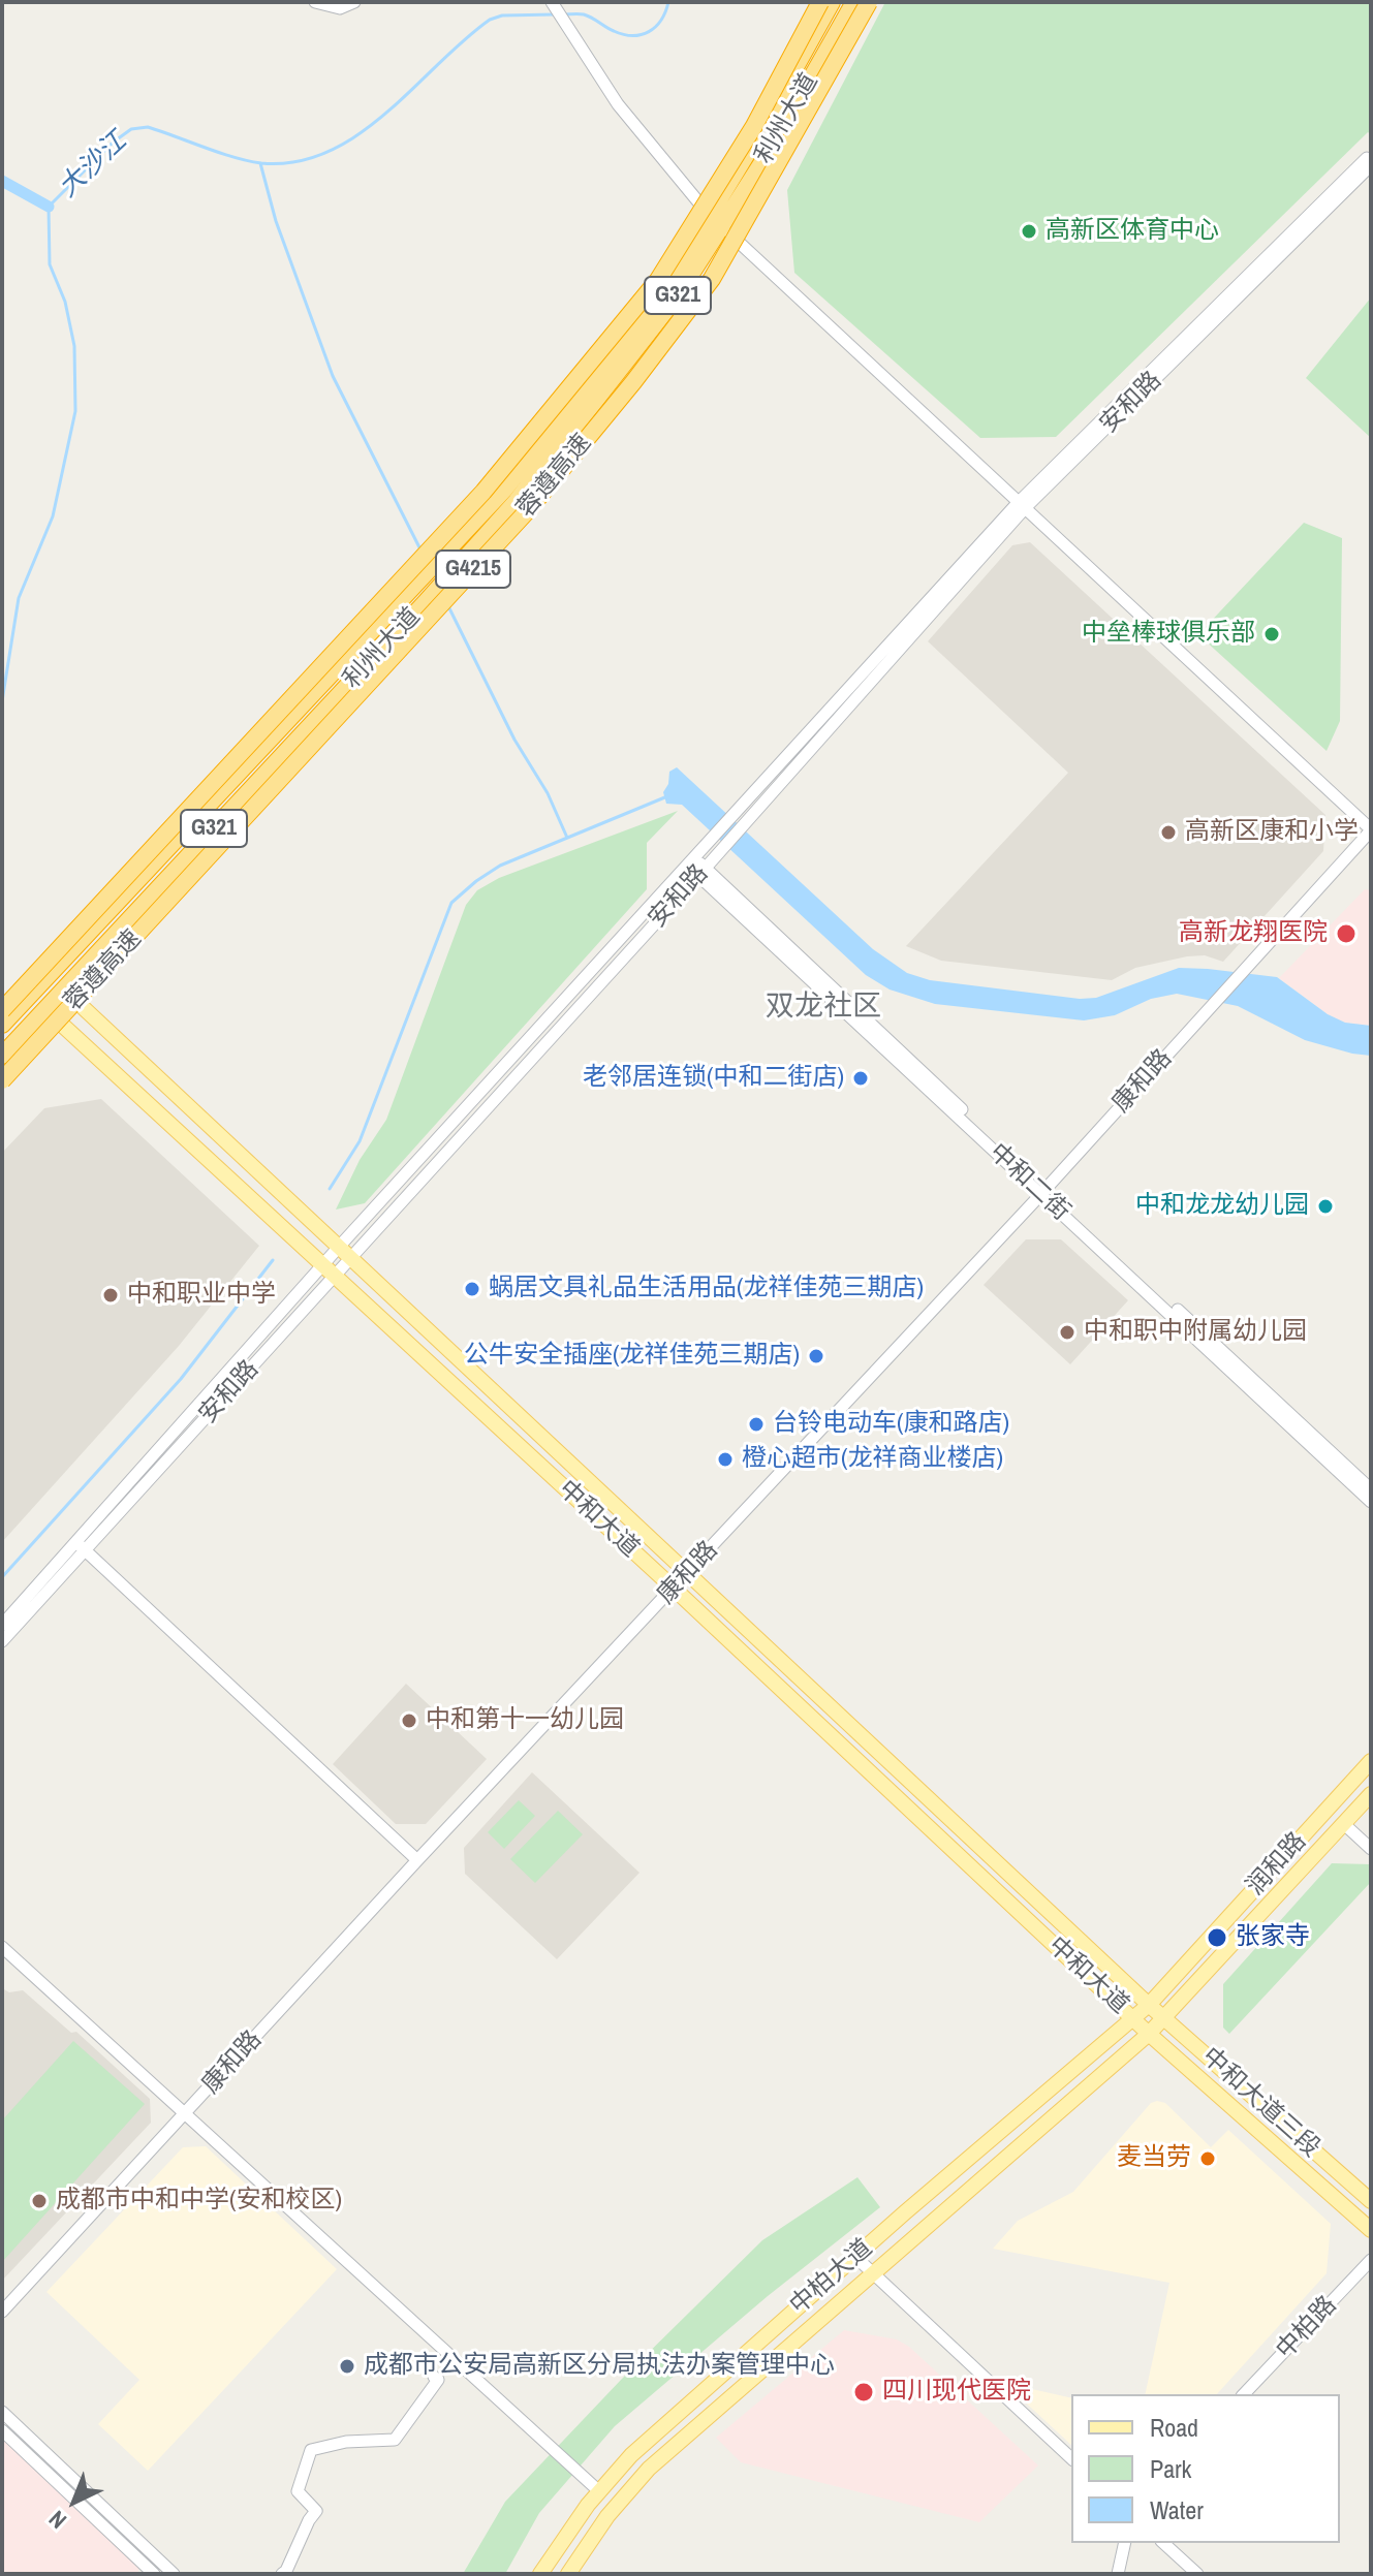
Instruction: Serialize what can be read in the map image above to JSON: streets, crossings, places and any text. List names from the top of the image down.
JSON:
{
  "streets": {
    "highway": [
      "利州大道",
      "G321",
      "蓉遵高速",
      "G4215"
    ],
    "main road": [
      "中和大道",
      "润和路",
      "中和大道三段",
      "中柏大道"
    ],
    "street": [
      "安和路",
      "康和路",
      "中和二街",
      "中柏路"
    ]
  },
  "crossings": [
    ["利州大道", "中和大道"],
    ["安和路", "中和二街"],
    ["安和路", "中和大道"],
    ["康和路", "中和二街"],
    ["康和路", "中和大道"],
    ["中和大道", "润和路"],
    ["中和大道", "中和大道三段"],
    ["中和大道", "中柏大道"],
    ["润和路", "中和大道三段"],
    ["润和路", "中柏大道"],
    ["中和大道三段", "中柏大道"]
  ],
  "districts": ["双龙社区"],
  "water": ["大沙江"],
  "places": [
    "高新区体育中心",
    "中垒棒球俱乐部",
    "高新区康和小学",
    "高新龙翔医院",
    "老邻居连锁(中和二街店)",
    "中和龙龙幼儿园",
    "蜗居文具礼品生活用品(龙祥佳苑三期店)",
    "中和职业中学",
    "中和职中附属幼儿园",
    "公牛安全插座(龙祥佳苑三期店)",
    "台铃电动车(康和路店)",
    "橙心超市(龙祥商业楼店)",
    "中和第十一幼儿园",
    "张家寺",
    "麦当劳",
    "成都市中和中学(安和校区)",
    "成都市公安局高新区分局执法办案管理中心",
    "四川现代医院"
  ],
  "legend": ["Road", "Park", "Water"],
  "north": "bottom left"
}
